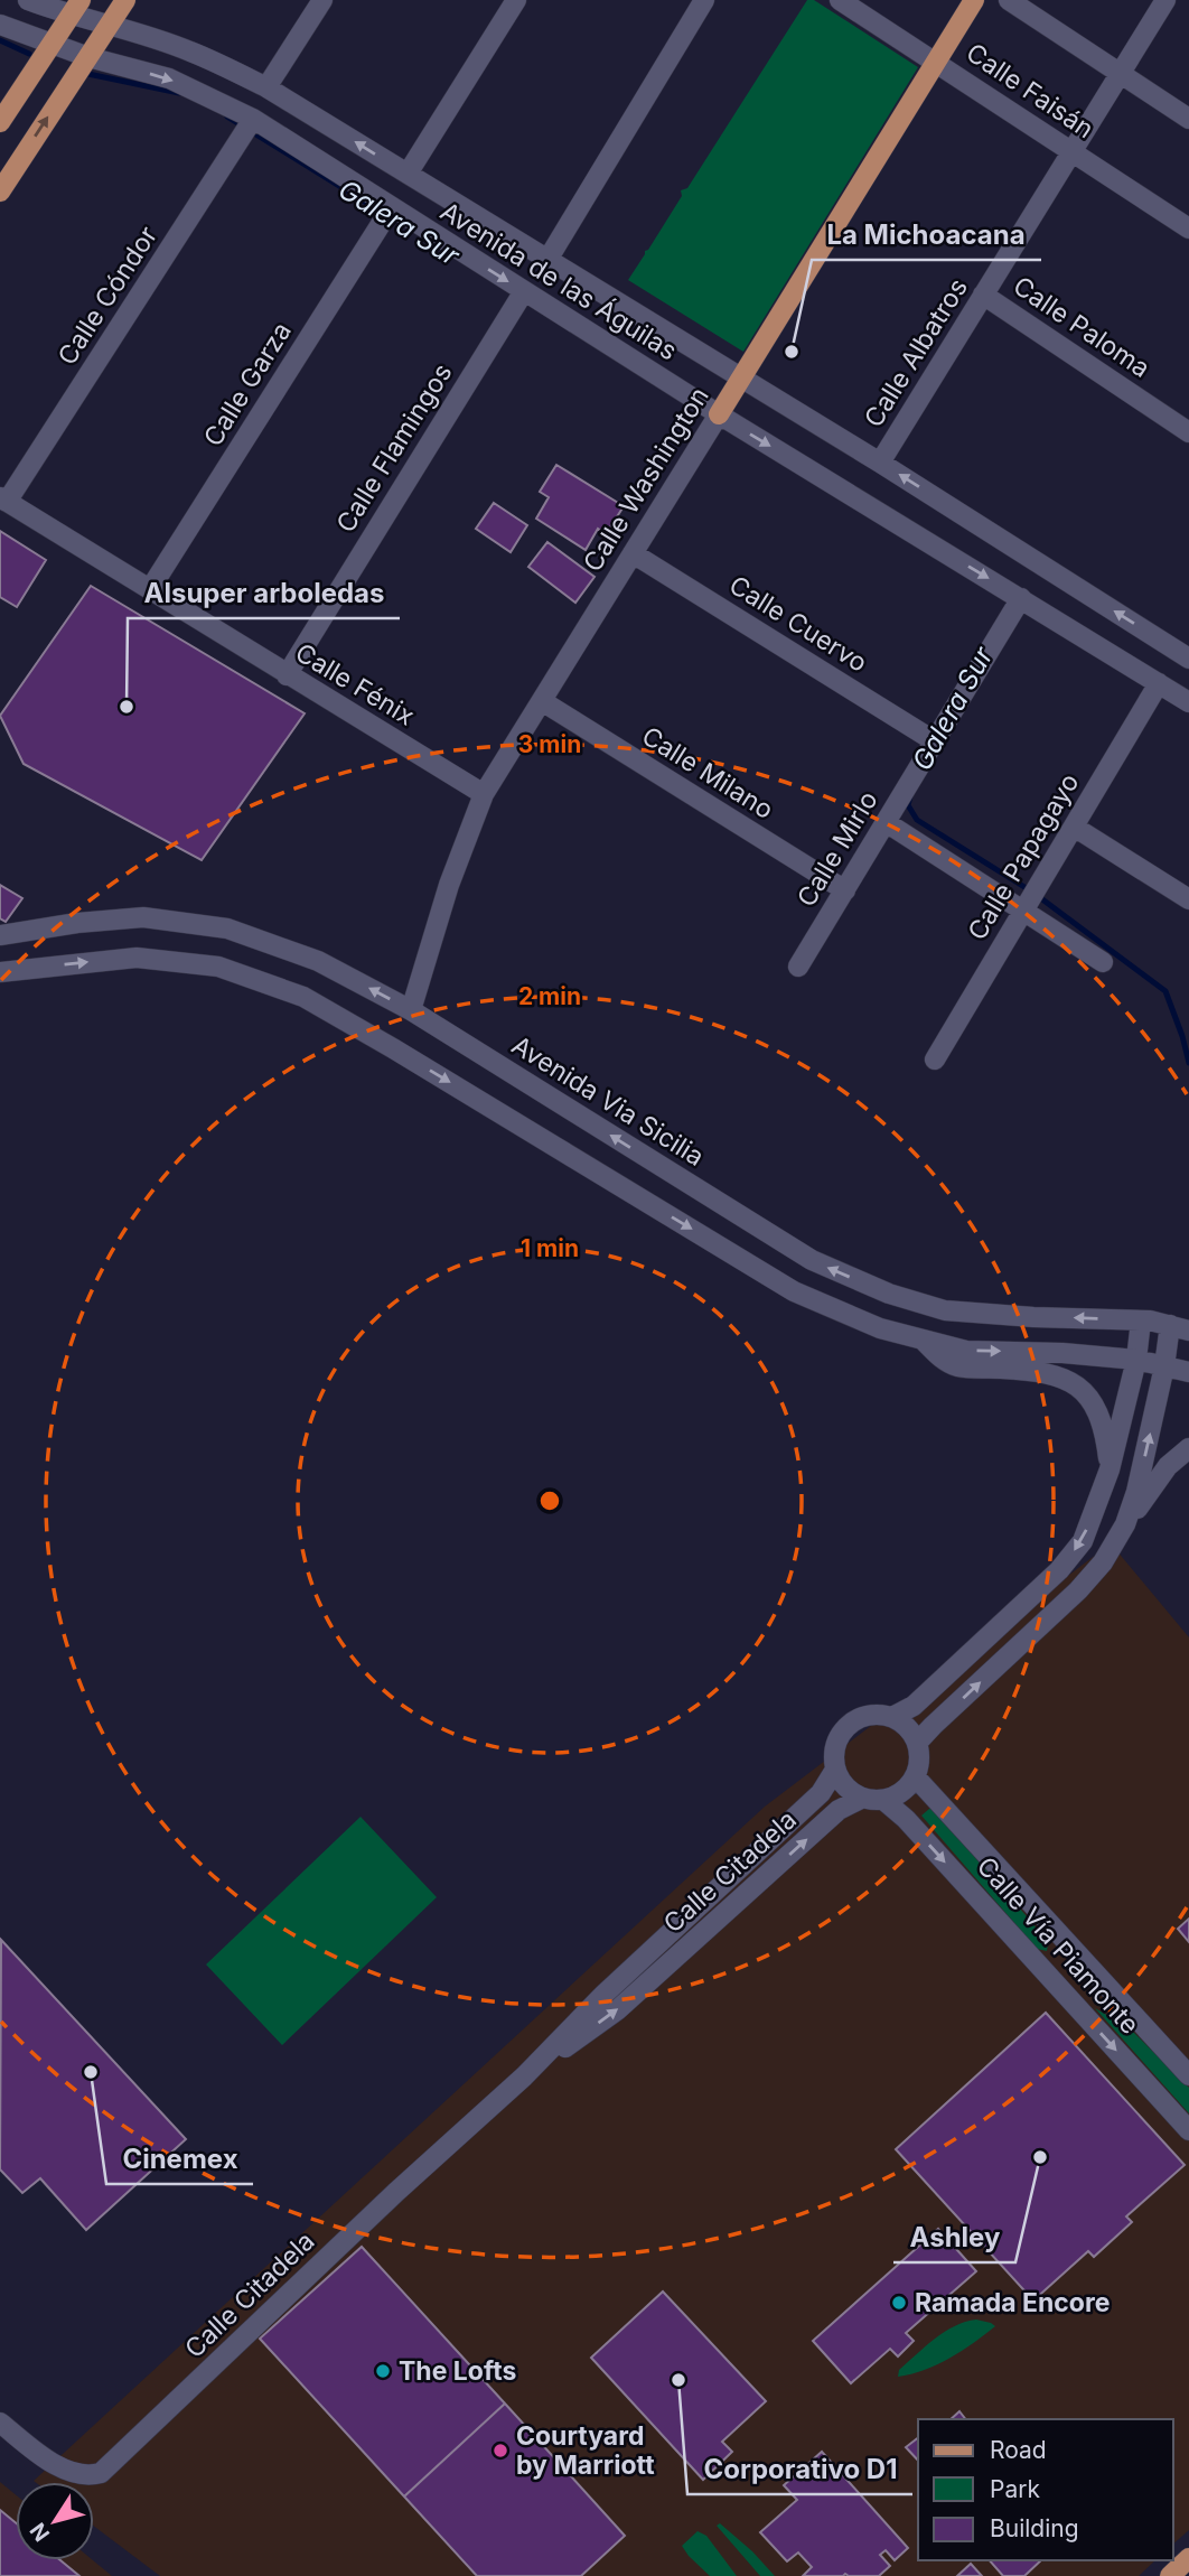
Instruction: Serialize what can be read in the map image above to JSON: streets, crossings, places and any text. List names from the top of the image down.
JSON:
{
  "streets": {
    "main road": ["Calle Washington"],
    "street": [
      "Calle Faisán",
      "Avenida de las Águilas",
      "Calle Cóndor",
      "Calle Paloma",
      "Calle Albatros",
      "Calle Garza",
      "Calle Flamingos",
      "Calle Cuervo",
      "Calle Fénix",
      "Calle Milano",
      "Calle Mirlo",
      "Calle Papagayo",
      "Avenida Via Sicilia",
      "Calle Citadela",
      "Calle Vía Piamonte"
    ]
  },
  "crossings": [
    ["Calle Faisán", "Calle Albatros"],
    ["Calle Faisán", "Calle Washington"],
    ["Avenida de las Águilas", "Calle Cóndor"],
    ["Avenida de las Águilas", "Calle Albatros"],
    ["Avenida de las Águilas", "Calle Garza"],
    ["Avenida de las Águilas", "Calle Flamingos"],
    ["Avenida de las Águilas", "Calle Washington"],
    ["Avenida de las Águilas", "Calle Mirlo"],
    ["Avenida de las Águilas", "Calle Papagayo"],
    ["Calle Cóndor", "Calle Fénix"],
    ["Calle Paloma", "Calle Albatros"],
    ["Calle Garza", "Calle Fénix"],
    ["Calle Flamingos", "Calle Fénix"],
    ["Calle Washington", "Calle Cuervo"],
    ["Calle Washington", "Calle Fénix"],
    ["Calle Washington", "Calle Milano"],
    ["Calle Washington", "Avenida Via Sicilia"],
    ["Calle Cuervo", "Calle Mirlo"],
    ["Calle Milano", "Calle Mirlo"],
    ["Calle Citadela", "Calle Vía Piamonte"]
  ],
  "water": ["Galera Sur"],
  "places": [
    "La Michoacana",
    "Alsuper arboledas",
    "Cinemex",
    "Ashley",
    "Ramada Encore",
    "The Lofts",
    "Corporativo D1",
    "Courtyard by Marriott"
  ],
  "legend": ["Road", "Park", "Building"],
  "north": "bottom left",
  "rings": ["3 min", "2 min", "1 min"]
}
